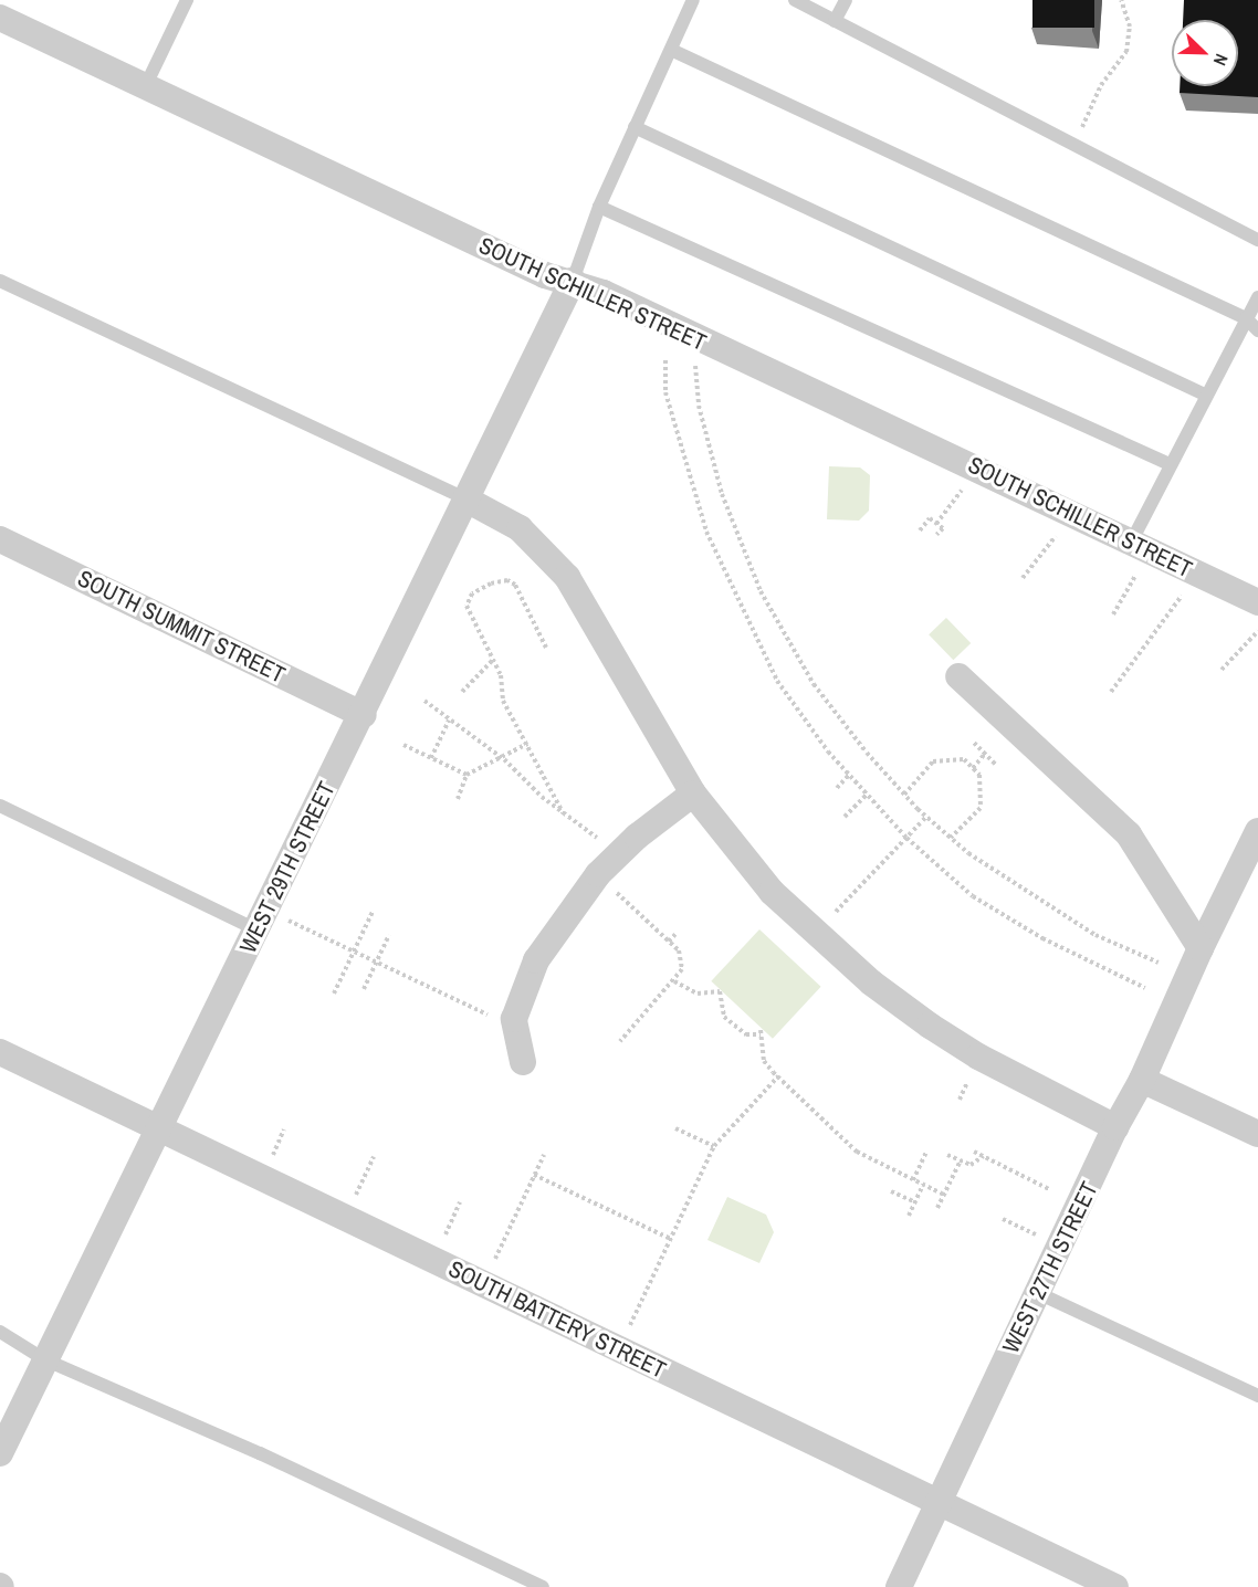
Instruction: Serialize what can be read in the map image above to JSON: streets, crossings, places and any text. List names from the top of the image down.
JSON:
{
  "streets": {
    "street": [
      "SOUTH SCHILLER STREET",
      "SOUTH SUMMIT STREET",
      "WEST 29TH STREET",
      "WEST 27TH STREET",
      "SOUTH BATTERY STREET"
    ]
  },
  "crossings": [
    ["SOUTH SCHILLER STREET", "WEST 29TH STREET"],
    ["SOUTH SUMMIT STREET", "WEST 29TH STREET"],
    ["WEST 29TH STREET", "SOUTH BATTERY STREET"],
    ["WEST 27TH STREET", "SOUTH BATTERY STREET"]
  ],
  "north": "bottom right"
}
